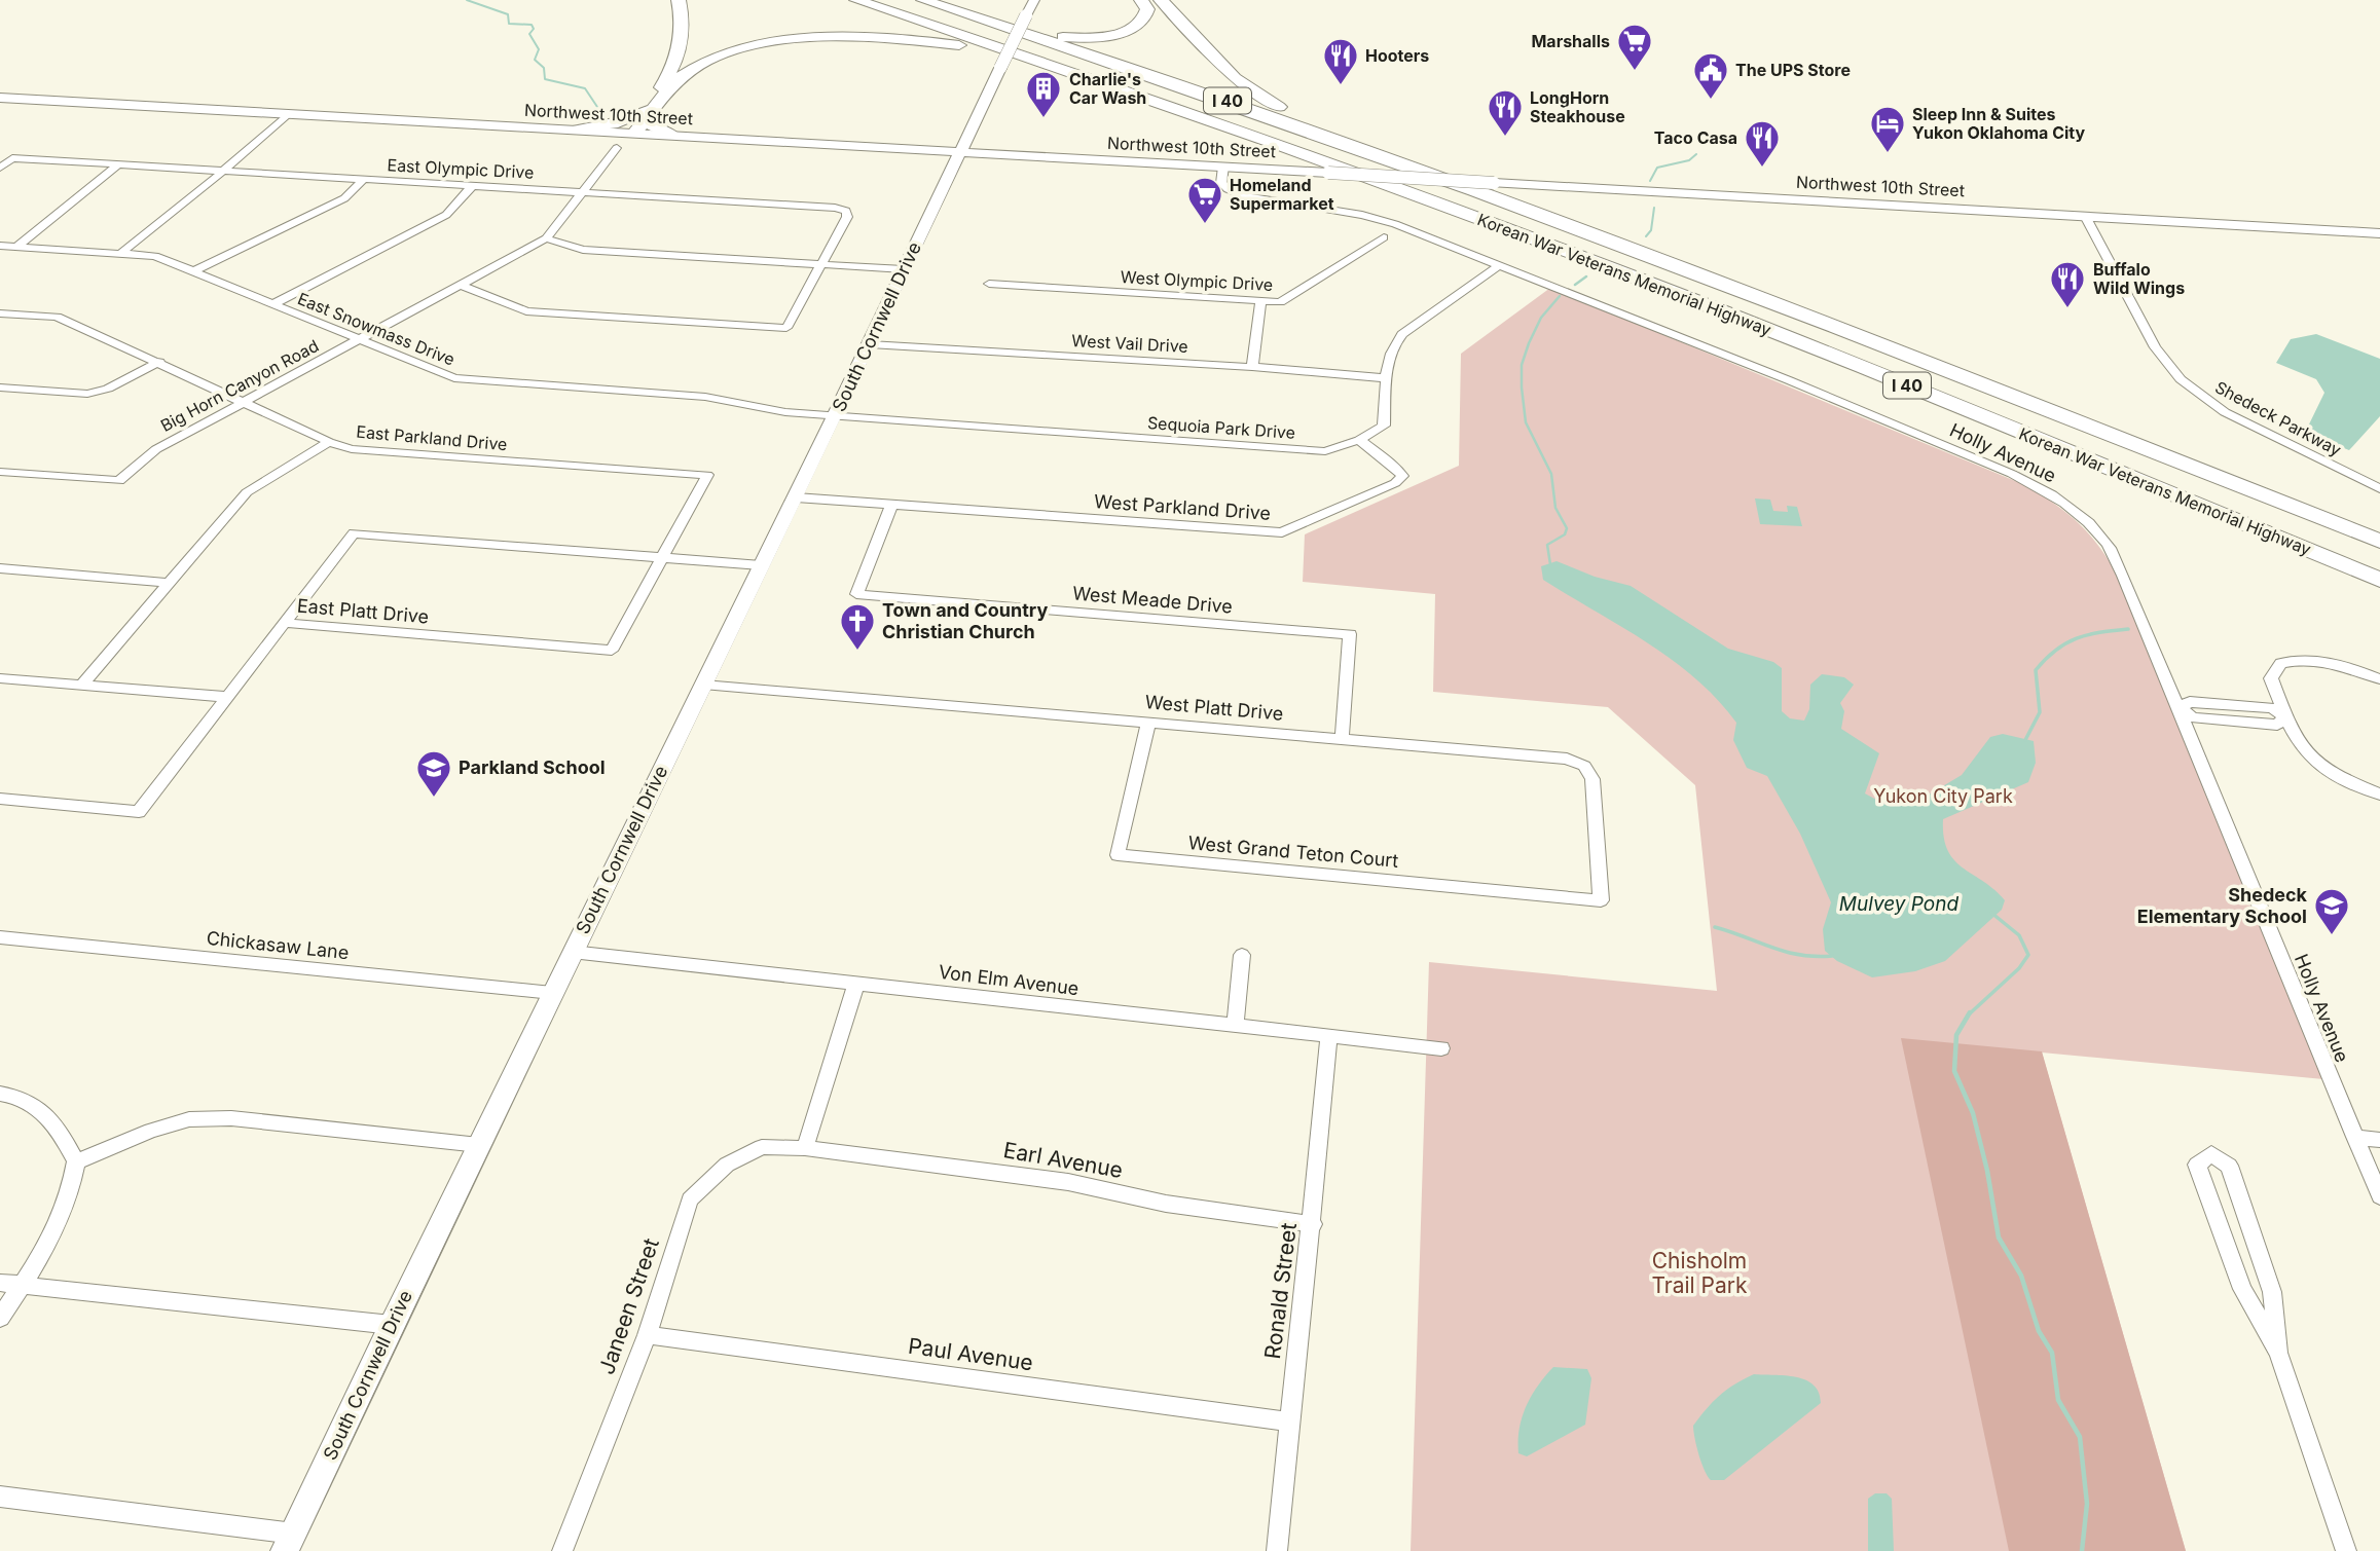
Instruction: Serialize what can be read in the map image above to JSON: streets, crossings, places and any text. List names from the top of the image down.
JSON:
{
  "streets": {
    "highway": ["I 40", "Korean War Veterans Memorial Highway"],
    "main road": ["Northwest 10th Street", "South Cornwell Drive"],
    "street": [
      "East Olympic Drive",
      "West Olympic Drive",
      "East Snowmass Drive",
      "West Vail Drive",
      "Big Horn Canyon Road",
      "Shedeck Parkway",
      "Sequoia Park Drive",
      "East Parkland Drive",
      "Holly Avenue",
      "West Parkland Drive",
      "West Meade Drive",
      "East Platt Drive",
      "West Platt Drive",
      "West Grand Teton Court",
      "Chickasaw Lane",
      "Von Elm Avenue",
      "Earl Avenue",
      "Ronald Street",
      "Janeen Street",
      "Paul Avenue"
    ]
  },
  "crossings": [
    ["Northwest 10th Street", "South Cornwell Drive"],
    ["Northwest 10th Street", "Shedeck Parkway"],
    ["Northwest 10th Street", "Holly Avenue"],
    ["East Olympic Drive", "Big Horn Canyon Road"],
    ["South Cornwell Drive", "East Snowmass Drive"],
    ["South Cornwell Drive", "West Vail Drive"],
    ["South Cornwell Drive", "Sequoia Park Drive"],
    ["South Cornwell Drive", "West Platt Drive"],
    ["South Cornwell Drive", "Chickasaw Lane"],
    ["South Cornwell Drive", "Von Elm Avenue"],
    ["East Snowmass Drive", "Big Horn Canyon Road"],
    ["East Snowmass Drive", "Sequoia Park Drive"],
    ["West Vail Drive", "Sequoia Park Drive"],
    ["Big Horn Canyon Road", "East Parkland Drive"],
    ["Sequoia Park Drive", "Holly Avenue"],
    ["Sequoia Park Drive", "West Parkland Drive"],
    ["East Parkland Drive", "East Platt Drive"],
    ["West Parkland Drive", "West Meade Drive"],
    ["West Meade Drive", "West Platt Drive"],
    ["West Platt Drive", "West Grand Teton Court"],
    ["Von Elm Avenue", "Ronald Street"],
    ["Earl Avenue", "Ronald Street"],
    ["Earl Avenue", "Janeen Street"],
    ["Ronald Street", "Paul Avenue"],
    ["Janeen Street", "Paul Avenue"]
  ],
  "water": ["Mulvey Pond"],
  "parks": ["Yukon City Park", "Chisholm Trail Park"],
  "places": {
    "supermarket": ["Marshalls", "Homeland Supermarket"],
    "restaurant": [
      "Hooters",
      "LongHorn Steakhouse",
      "Taco Casa",
      "Buffalo Wild Wings"
    ],
    "public building": ["The UPS Store"],
    "building": ["Charlie's Car Wash"],
    "hotel": ["Sleep Inn & Suites Yukon Oklahoma City"],
    "church": ["Town and Country Christian Church"],
    "school or university": ["Parkland School", "Shedeck Elementary School"]
  }
}
